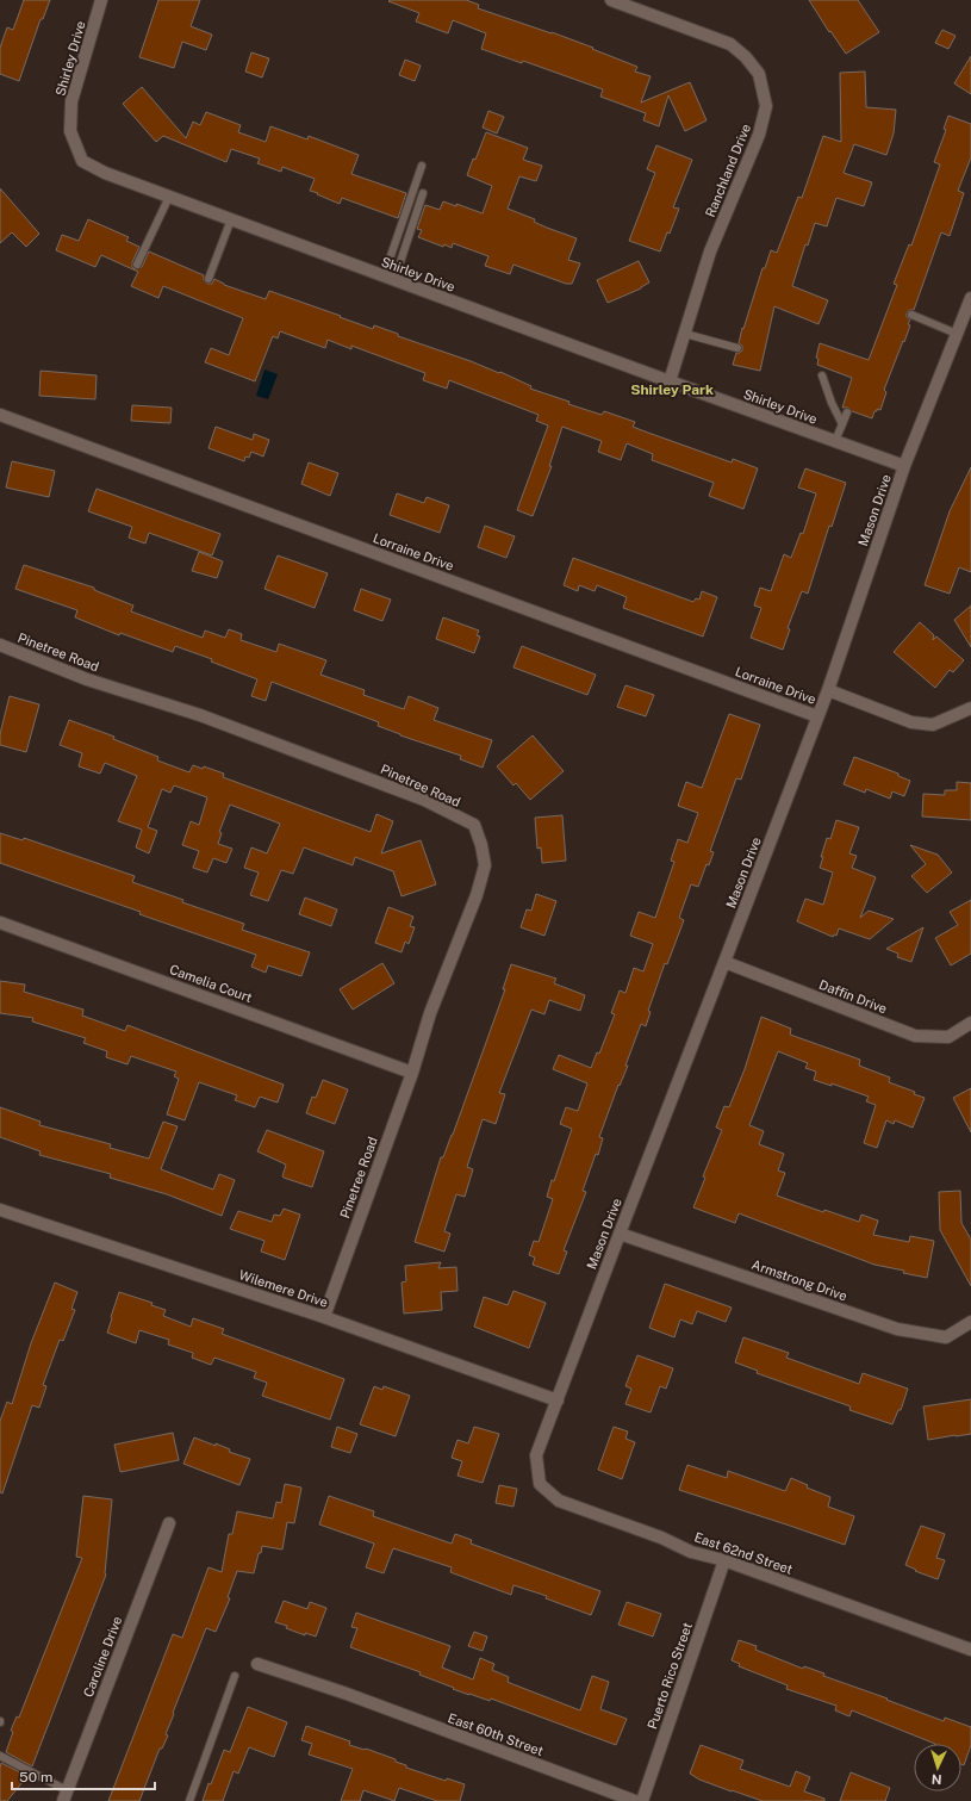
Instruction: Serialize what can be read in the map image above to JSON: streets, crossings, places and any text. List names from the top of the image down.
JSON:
{
  "streets": {
    "street": [
      "Shirley Drive",
      "Ranchland Drive",
      "Mason Drive",
      "Lorraine Drive",
      "Pinetree Road",
      "Camelia Court",
      "Daffin Drive",
      "Armstrong Drive",
      "Wilemere Drive",
      "East 62nd Street",
      "Caroline Drive",
      "Puerto Rico Street",
      "East 60th Street"
    ]
  },
  "crossings": [
    ["Shirley Drive", "Ranchland Drive"],
    ["Shirley Drive", "Mason Drive"],
    ["Mason Drive", "Lorraine Drive"],
    ["Mason Drive", "Daffin Drive"],
    ["Mason Drive", "Armstrong Drive"],
    ["Mason Drive", "Wilemere Drive"],
    ["Mason Drive", "East 62nd Street"],
    ["Pinetree Road", "Camelia Court"],
    ["Pinetree Road", "Wilemere Drive"],
    ["East 62nd Street", "Puerto Rico Street"]
  ],
  "districts": ["Shirley Park"],
  "scale_bar": "50 m",
  "north": "bottom"
}
